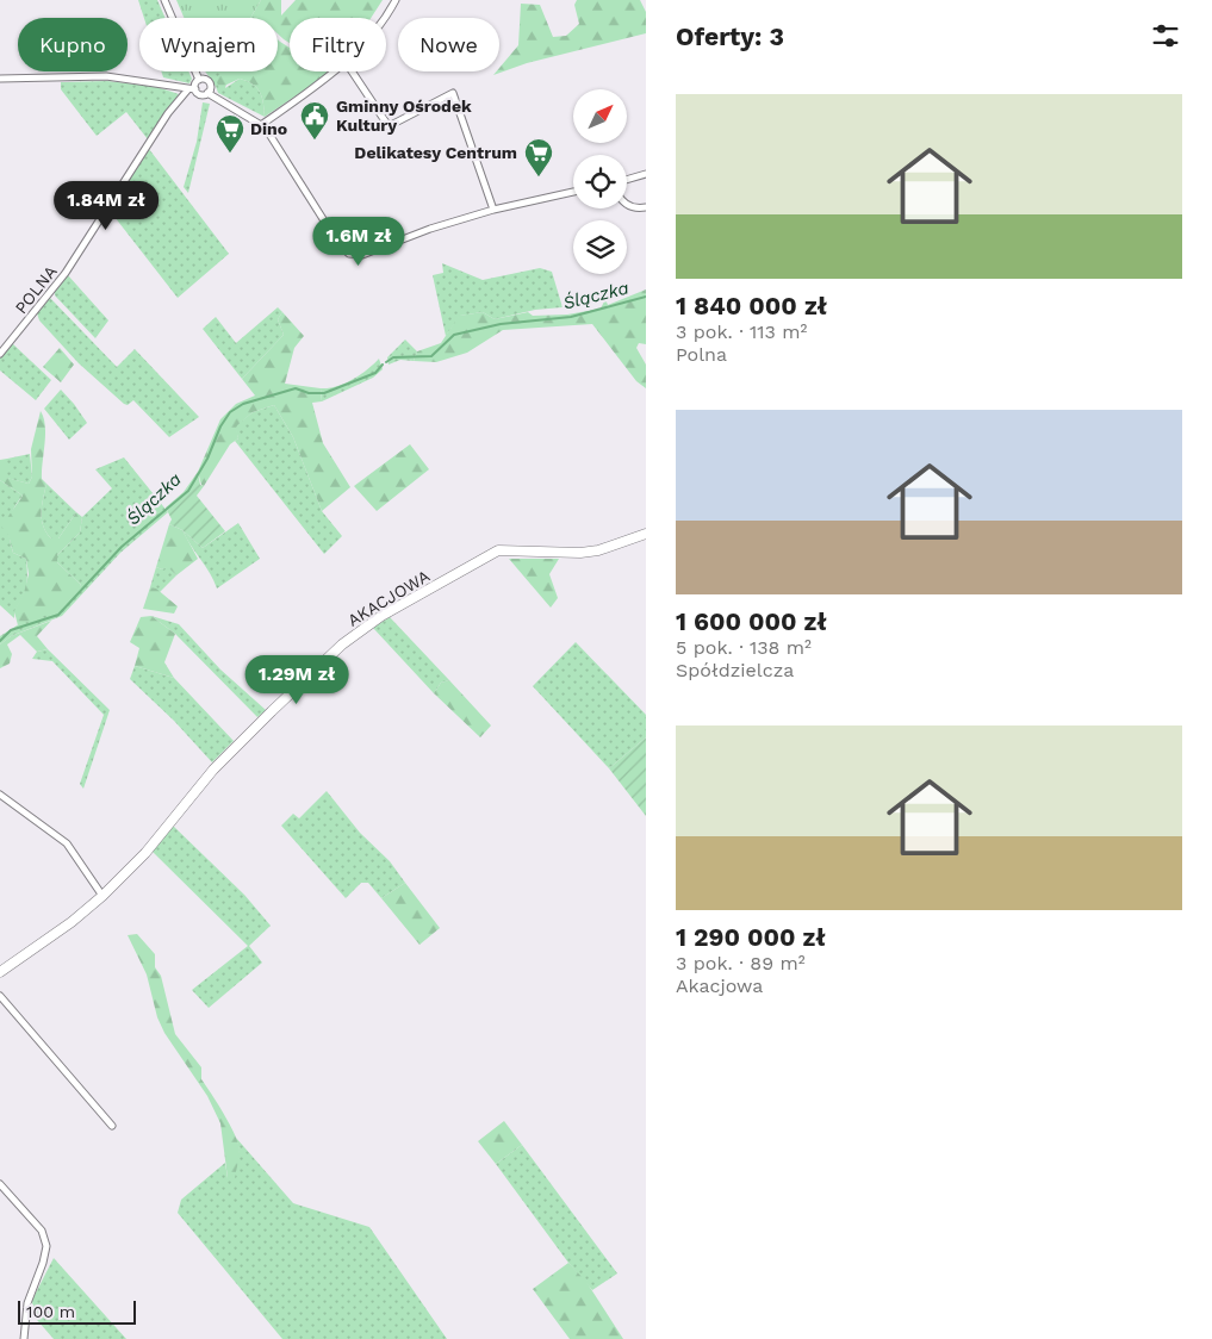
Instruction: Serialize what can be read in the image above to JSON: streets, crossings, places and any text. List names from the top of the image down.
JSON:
{
  "streets": {
    "street": ["POLNA", "AKACJOWA"]
  },
  "water": ["Ślączka"],
  "places": {
    "public building": ["Gminny Ośrodek Kultury"],
    "supermarket": ["Dino", "Delikatesy Centrum"]
  },
  "scale_bar": "100 m",
  "north": "top right",
  "page": {
    "heading": "Oferty: 3",
    "chip": [
      "Kupno",
      "Wynajem",
      "Filtry",
      "Nowe"
    ],
    "list": [
      {
        "name": "1 840 000 zł",
        "note": "3 pok. · 113 m² · Polna"
      },
      {
        "name": "1 600 000 zł",
        "note": "5 pok. · 138 m² · Spółdzielcza"
      },
      {
        "name": "1 290 000 zł",
        "note": "3 pok. · 89 m² · Akacjowa"
      }
    ],
    "price": ["1.84M zł", "1.6M zł", "1.29M zł"],
    "scale": "100 m"
  }
}
